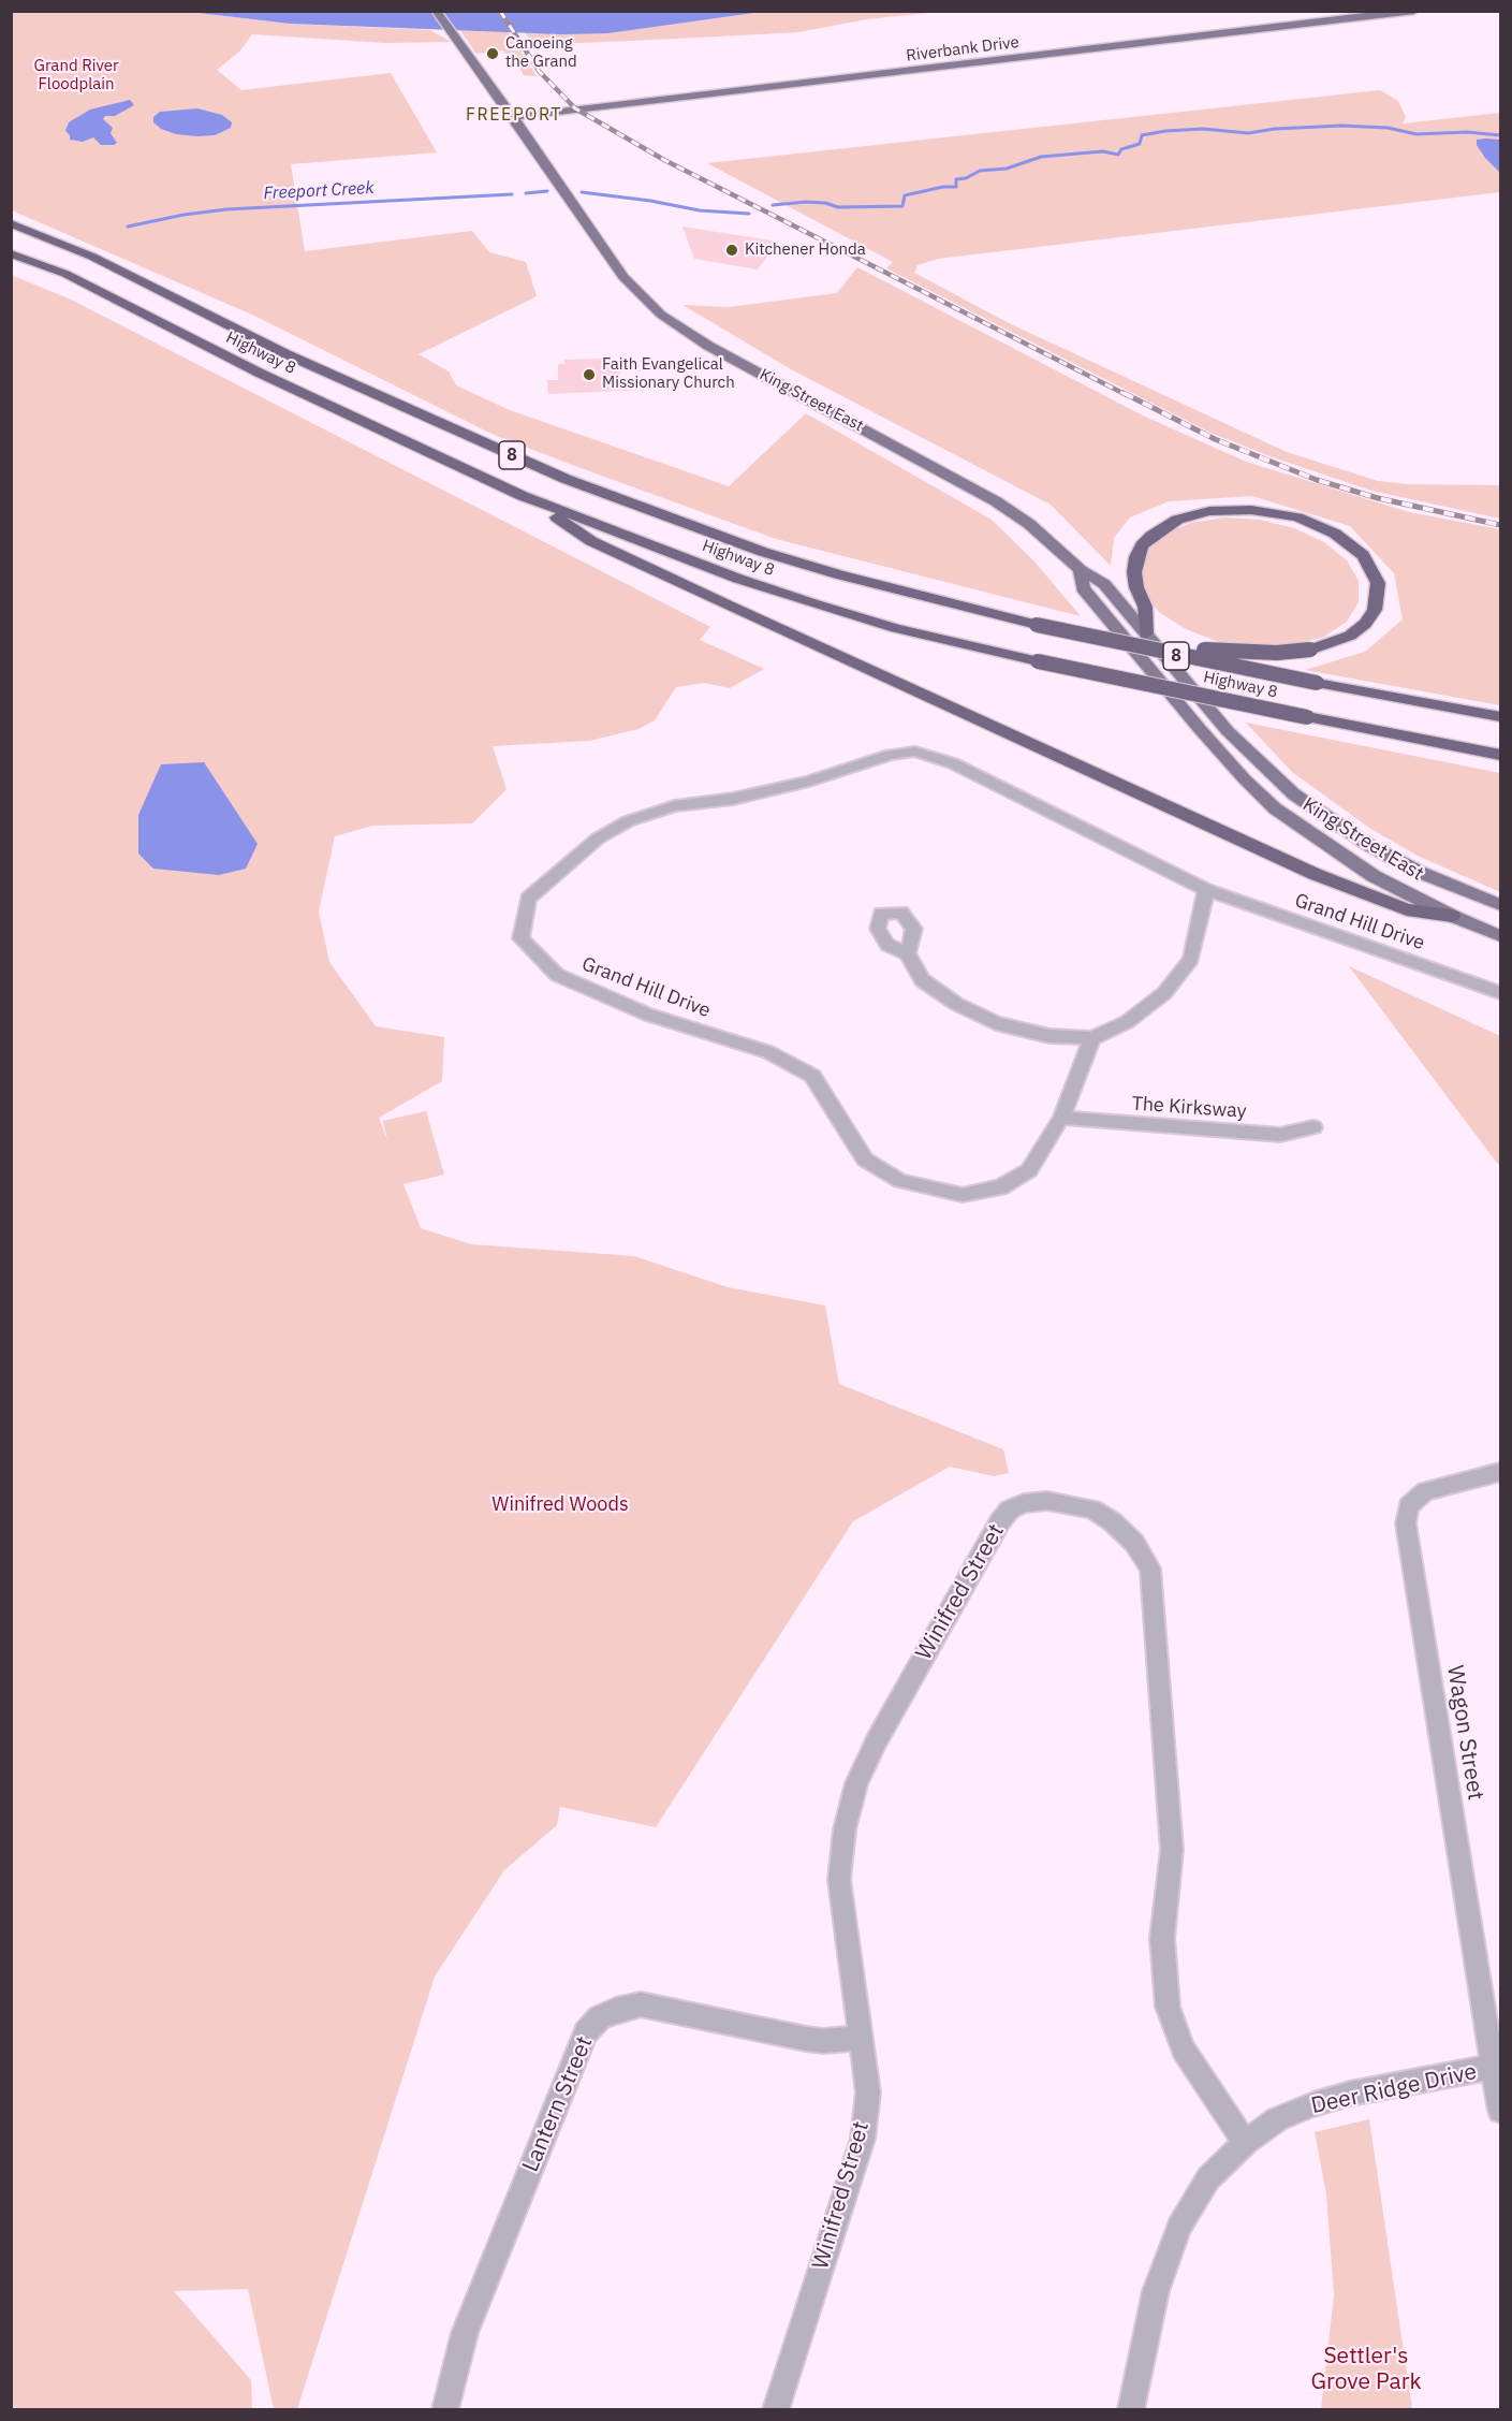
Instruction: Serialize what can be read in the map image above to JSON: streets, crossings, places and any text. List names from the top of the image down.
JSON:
{
  "streets": {
    "highway": ["Highway 8", "8"],
    "main road": ["Riverbank Drive", "King Street East"],
    "street": [
      "Grand Hill Drive",
      "The Kirksway",
      "Winifred Street",
      "Wagon Street",
      "Deer Ridge Drive",
      "Lantern Street"
    ]
  },
  "crossings": [
    ["Riverbank Drive", "King Street East"],
    ["Grand Hill Drive", "The Kirksway"],
    ["Winifred Street", "Deer Ridge Drive"],
    ["Winifred Street", "Lantern Street"],
    ["Wagon Street", "Deer Ridge Drive"]
  ],
  "districts": ["FREEPORT"],
  "water": ["Freeport Creek"],
  "parks": ["Grand River Floodplain", "Winifred Woods", "Settler's Grove Park"],
  "places": ["Canoeing the Grand", "Kitchener Honda", "Faith Evangelical Missionary Church"]
}
